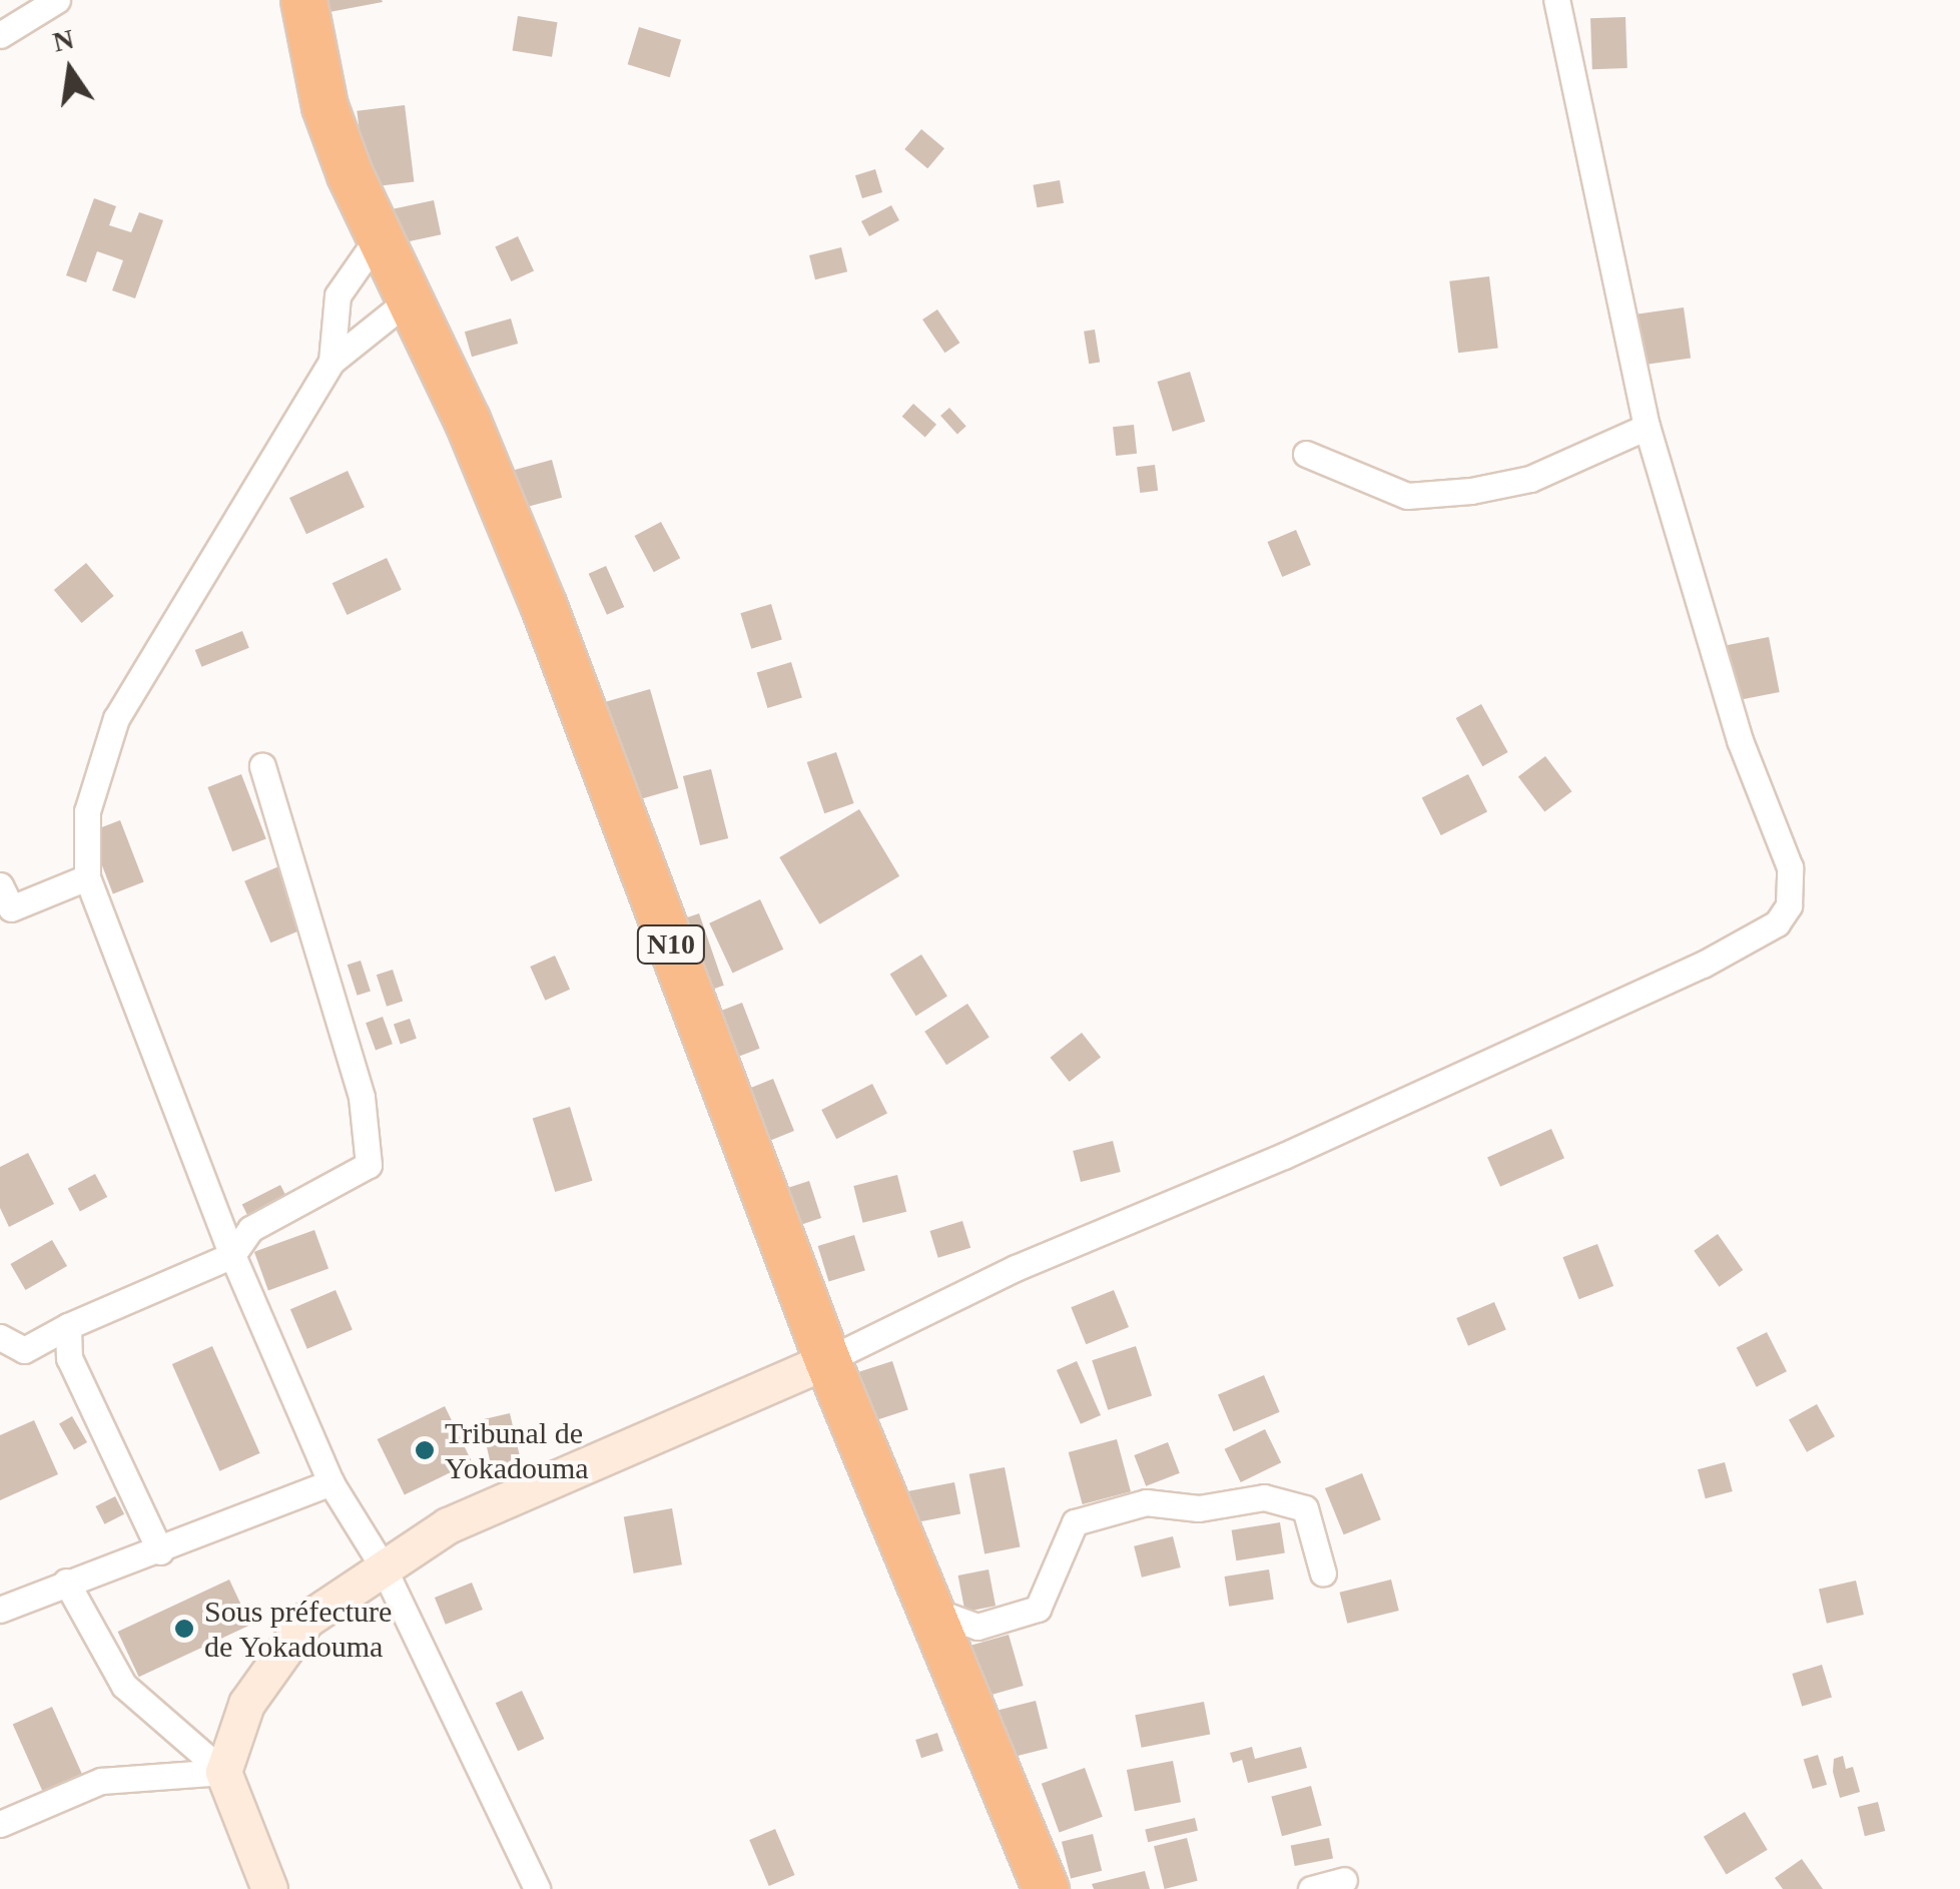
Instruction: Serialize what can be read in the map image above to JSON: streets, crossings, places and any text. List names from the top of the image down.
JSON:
{
  "streets": {
    "highway": ["N10"]
  },
  "places": ["Tribunal de Yokadouma", "Sous préfecture de Yokadouma"],
  "north": "top"
}
